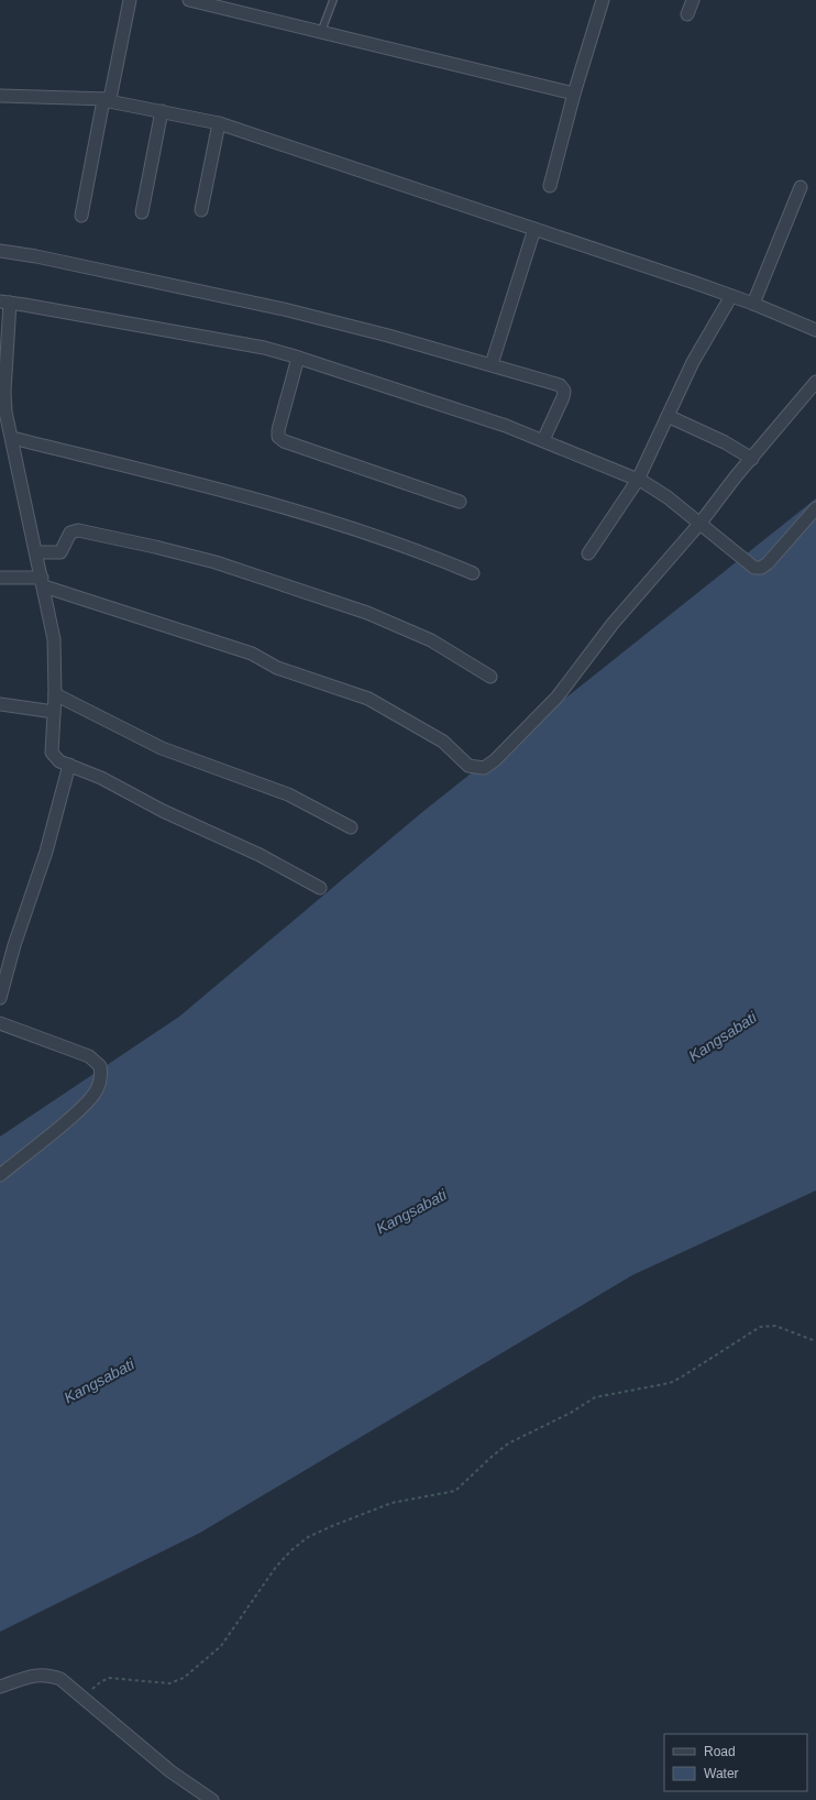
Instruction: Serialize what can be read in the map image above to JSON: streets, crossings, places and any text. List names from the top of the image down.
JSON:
{
  "water": ["Kangsabati"],
  "legend": ["Road", "Water"]
}
